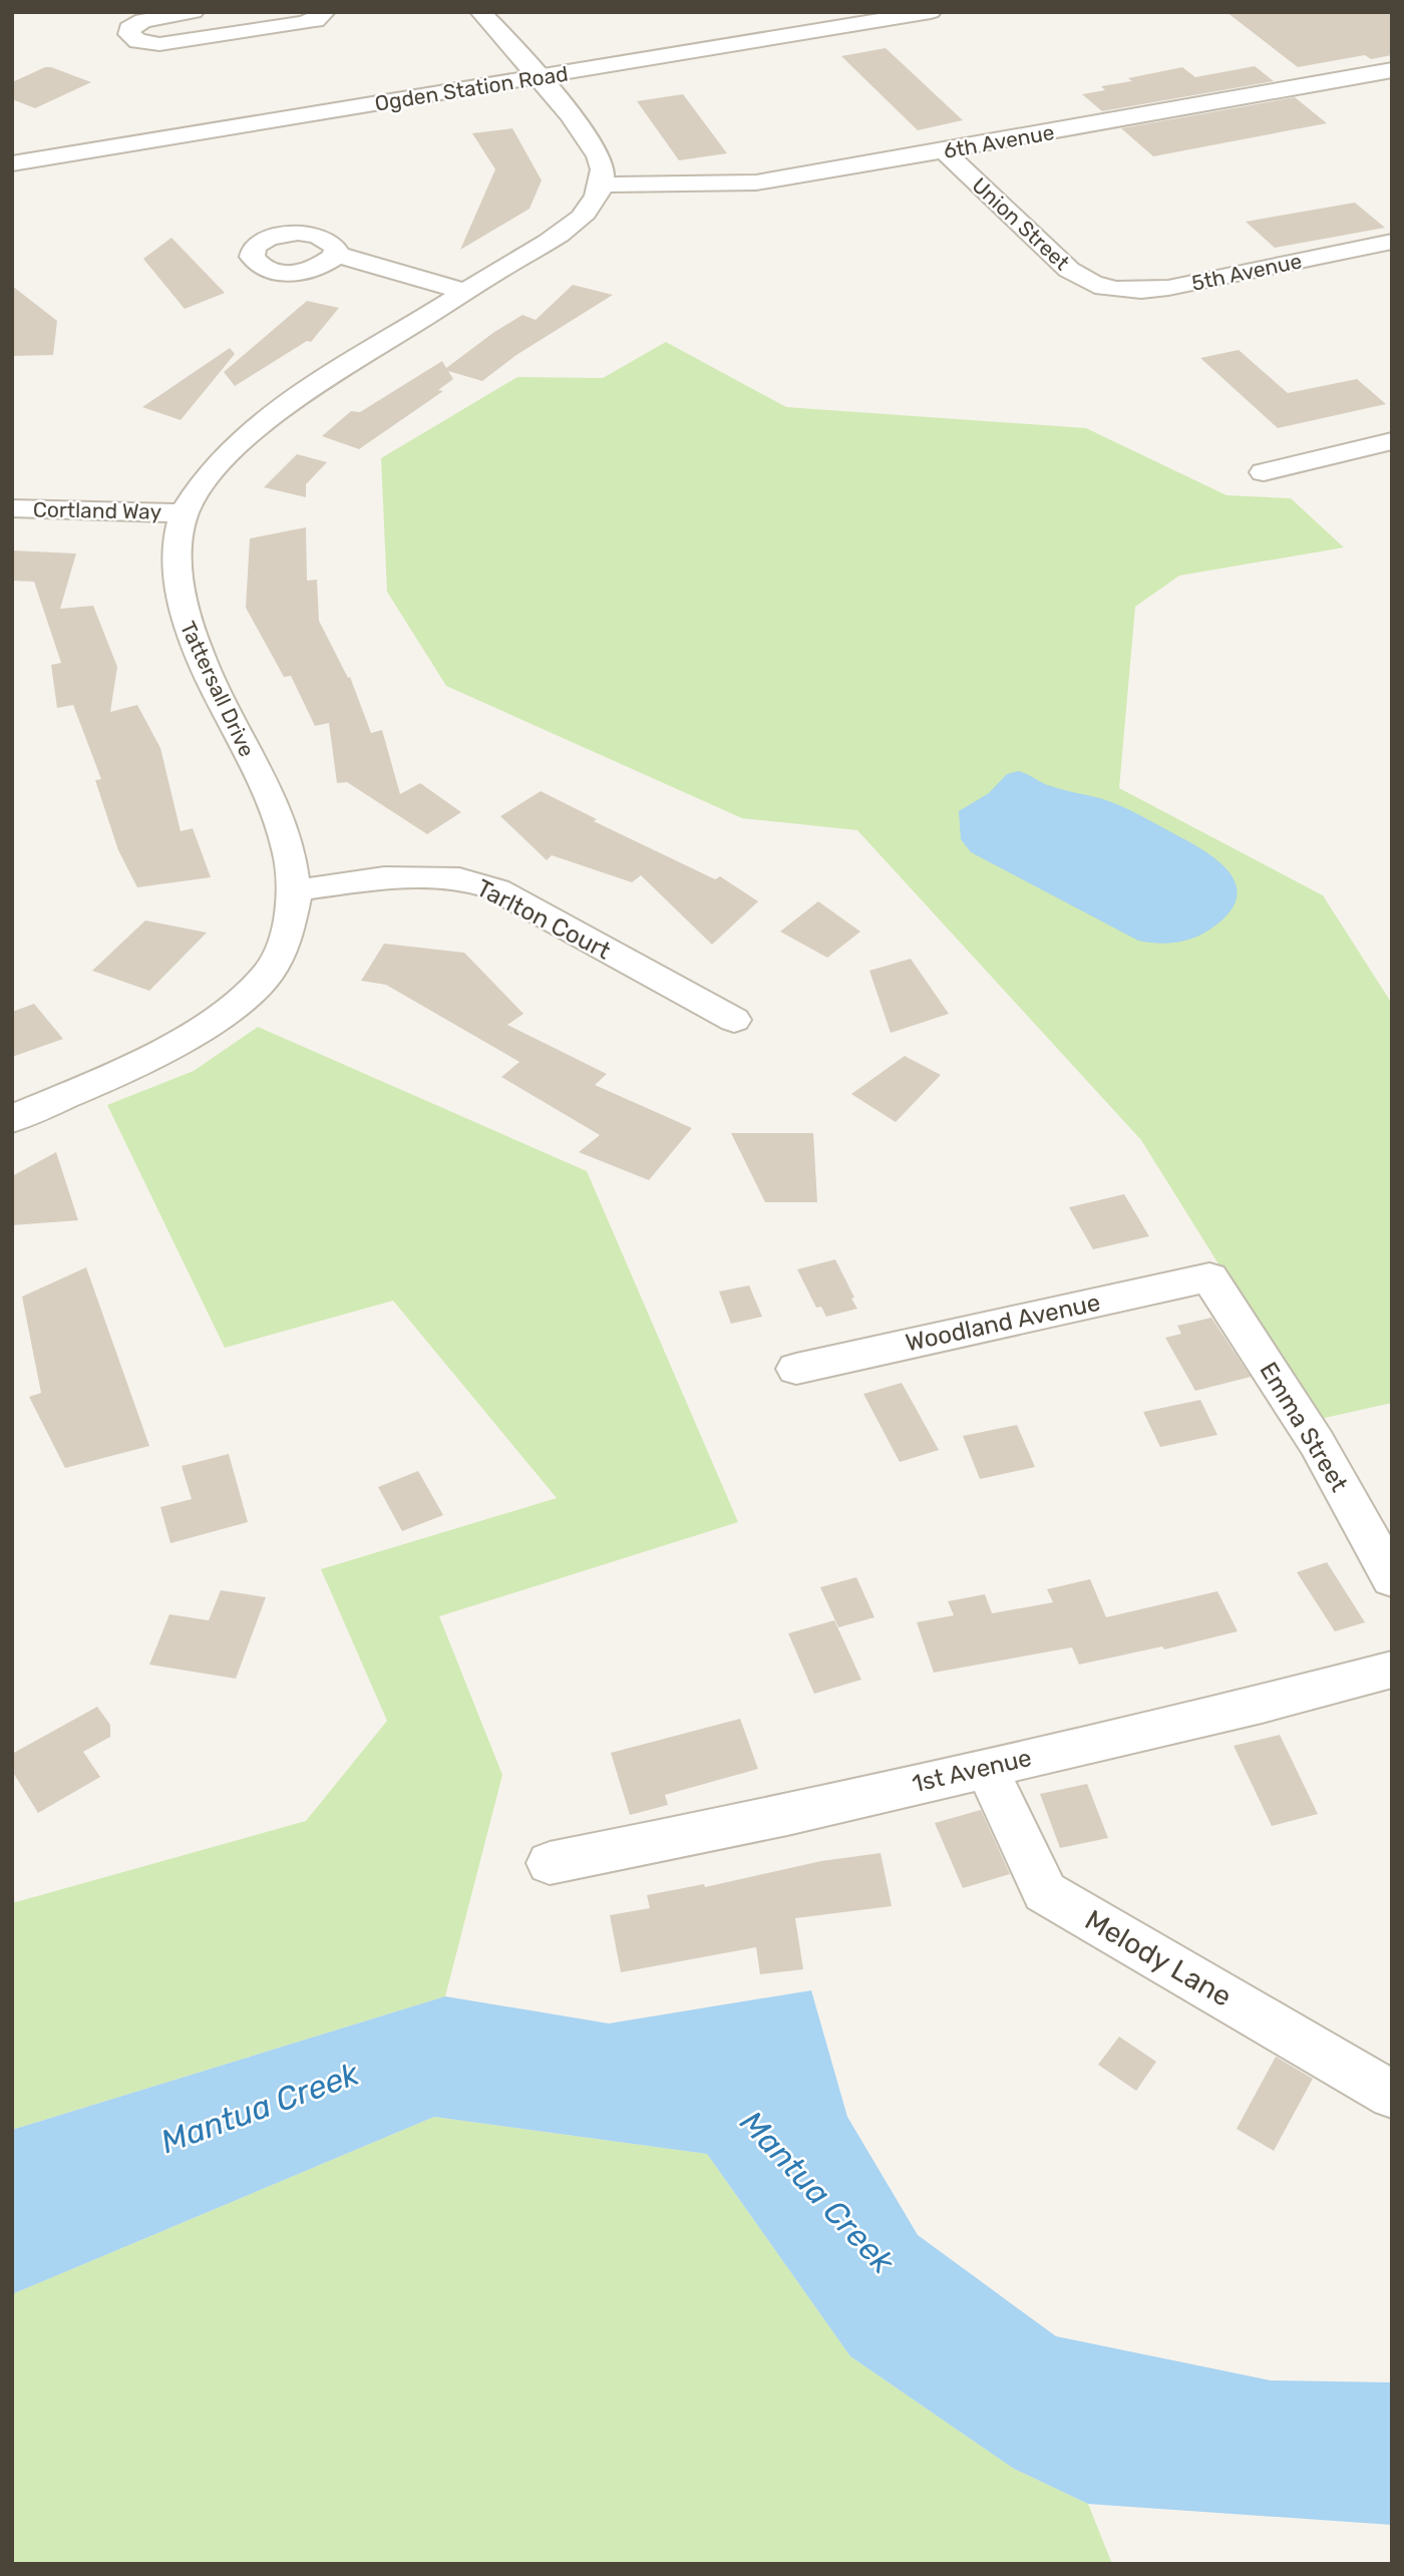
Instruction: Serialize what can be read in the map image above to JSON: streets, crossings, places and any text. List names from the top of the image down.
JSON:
{
  "streets": {
    "street": [
      "Ogden Station Road",
      "6th Avenue",
      "Union Street",
      "5th Avenue",
      "Cortland Way",
      "Tattersall Drive",
      "Tarlton Court",
      "Woodland Avenue",
      "Emma Street",
      "1st Avenue",
      "Melody Lane"
    ]
  },
  "crossings": [
    ["6th Avenue", "Union Street"],
    ["6th Avenue", "Tattersall Drive"],
    ["Union Street", "5th Avenue"],
    ["Cortland Way", "Tattersall Drive"],
    ["Tattersall Drive", "Tarlton Court"],
    ["Woodland Avenue", "Emma Street"],
    ["1st Avenue", "Melody Lane"]
  ],
  "water": ["Mantua Creek"]
}
